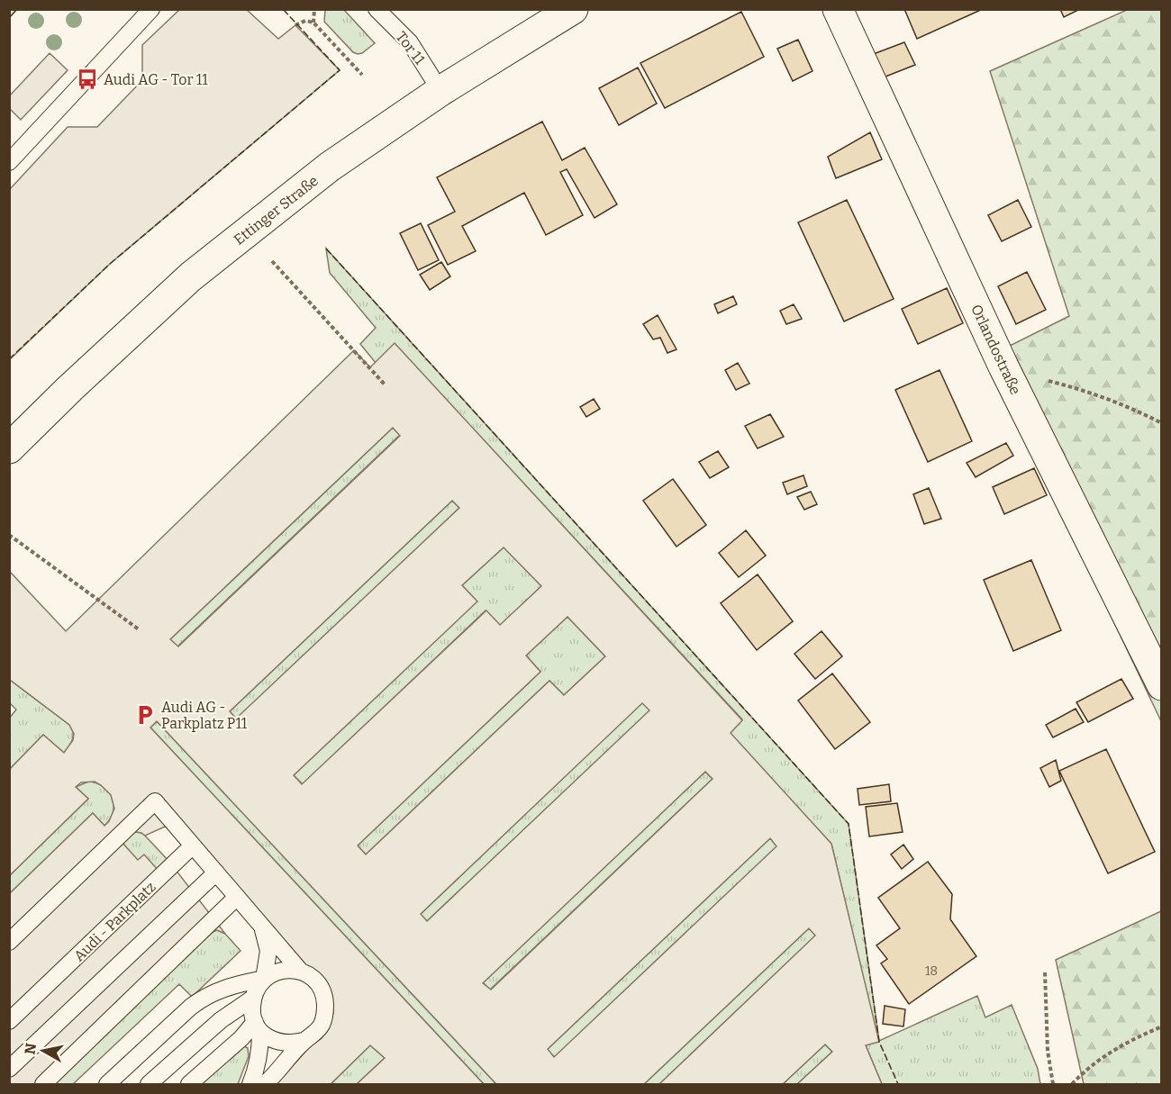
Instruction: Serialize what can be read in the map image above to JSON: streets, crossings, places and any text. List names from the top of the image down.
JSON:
{
  "streets": {
    "street": ["Ettinger Straße", "Orlandostraße"],
    "lane": ["Tor 11", "Audi - Parkplatz"]
  },
  "crossings": [
    ["Tor 11", "Ettinger Straße"]
  ],
  "places": {
    "bus stop": ["Audi AG - Tor 11"],
    "parking": ["Audi AG - Parkplatz P11"]
  },
  "house_numbers": ["18"],
  "north": "left"
}
